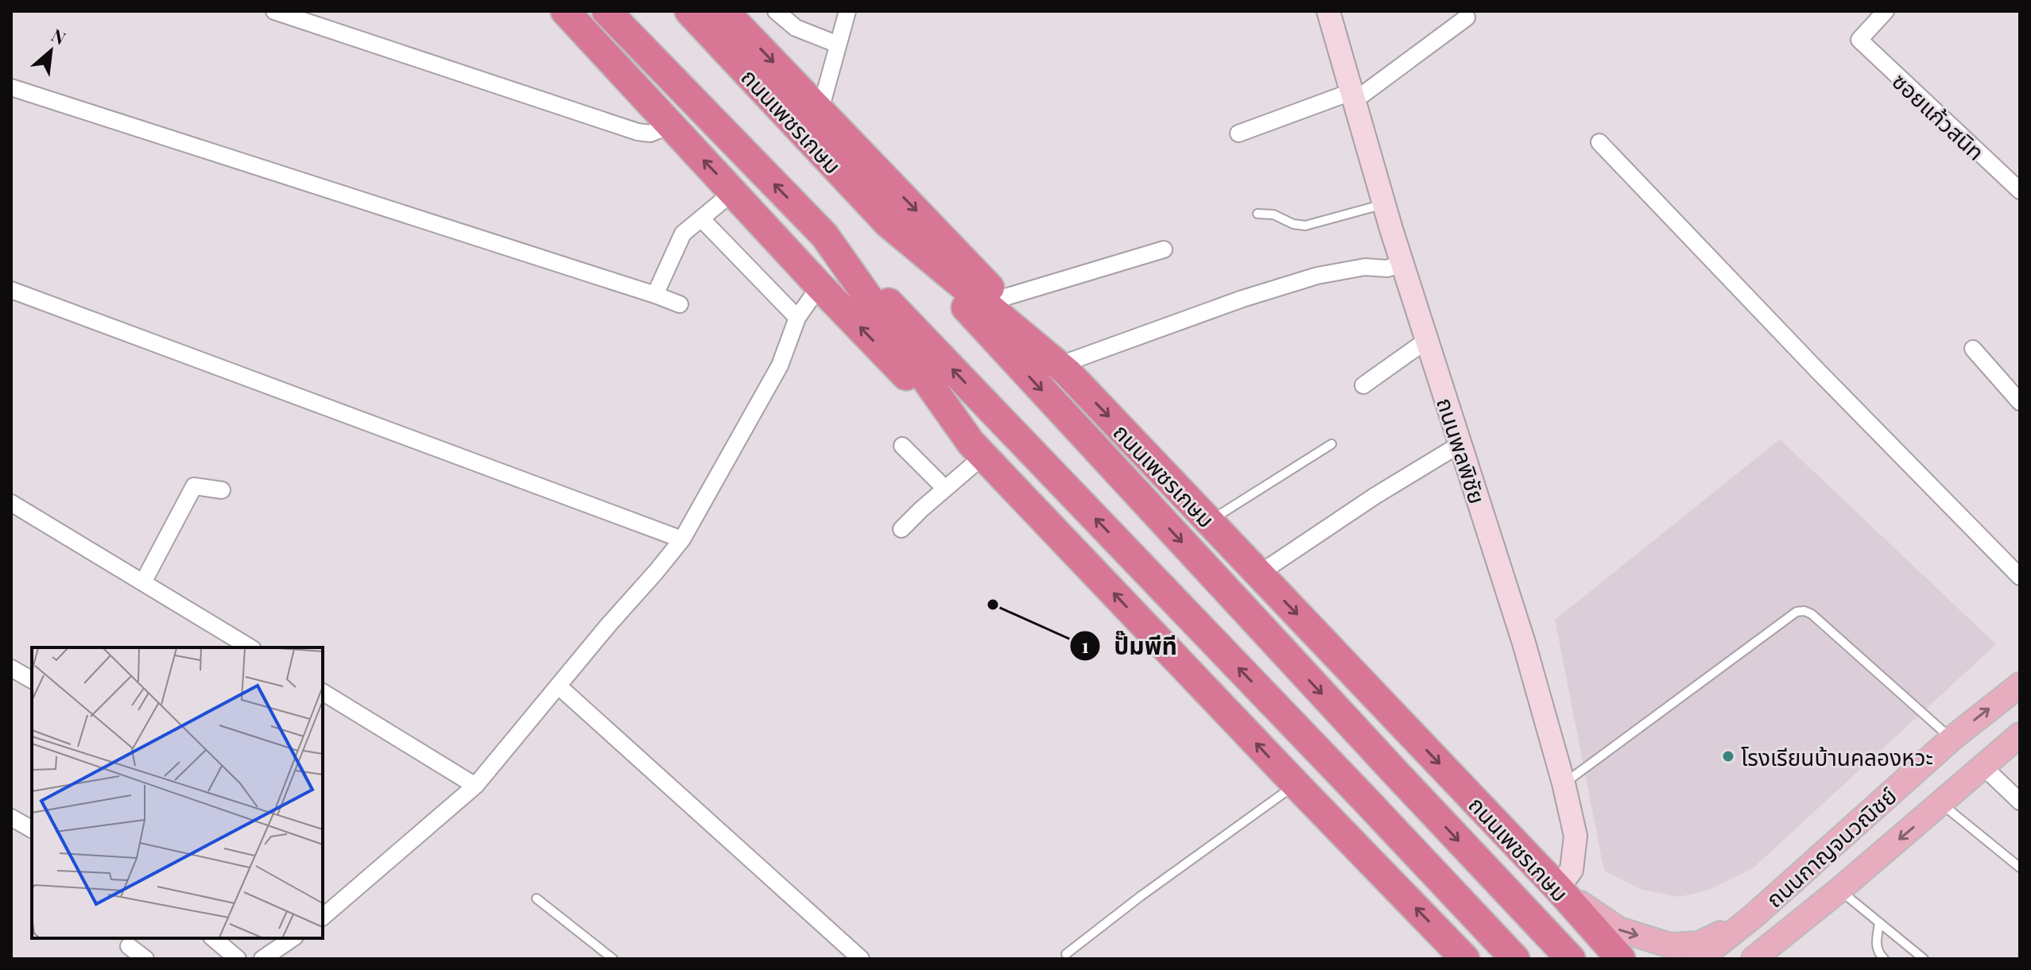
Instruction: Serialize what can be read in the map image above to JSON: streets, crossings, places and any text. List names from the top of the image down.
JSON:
{
  "streets": {
    "highway": ["ถนนเพชรเกษม"],
    "main road": ["ถนนกาญจนวณิชย์"],
    "street": ["ซอยแก้วสนิท", "ถนนพลพิชัย"]
  },
  "crossings": [
    ["ถนนเพชรเกษม", "ถนนพลพิชัย"]
  ],
  "places": ["ปั๊มพีที", "โรงเรียนบ้านคลองหวะ"],
  "north": "top right"
}
